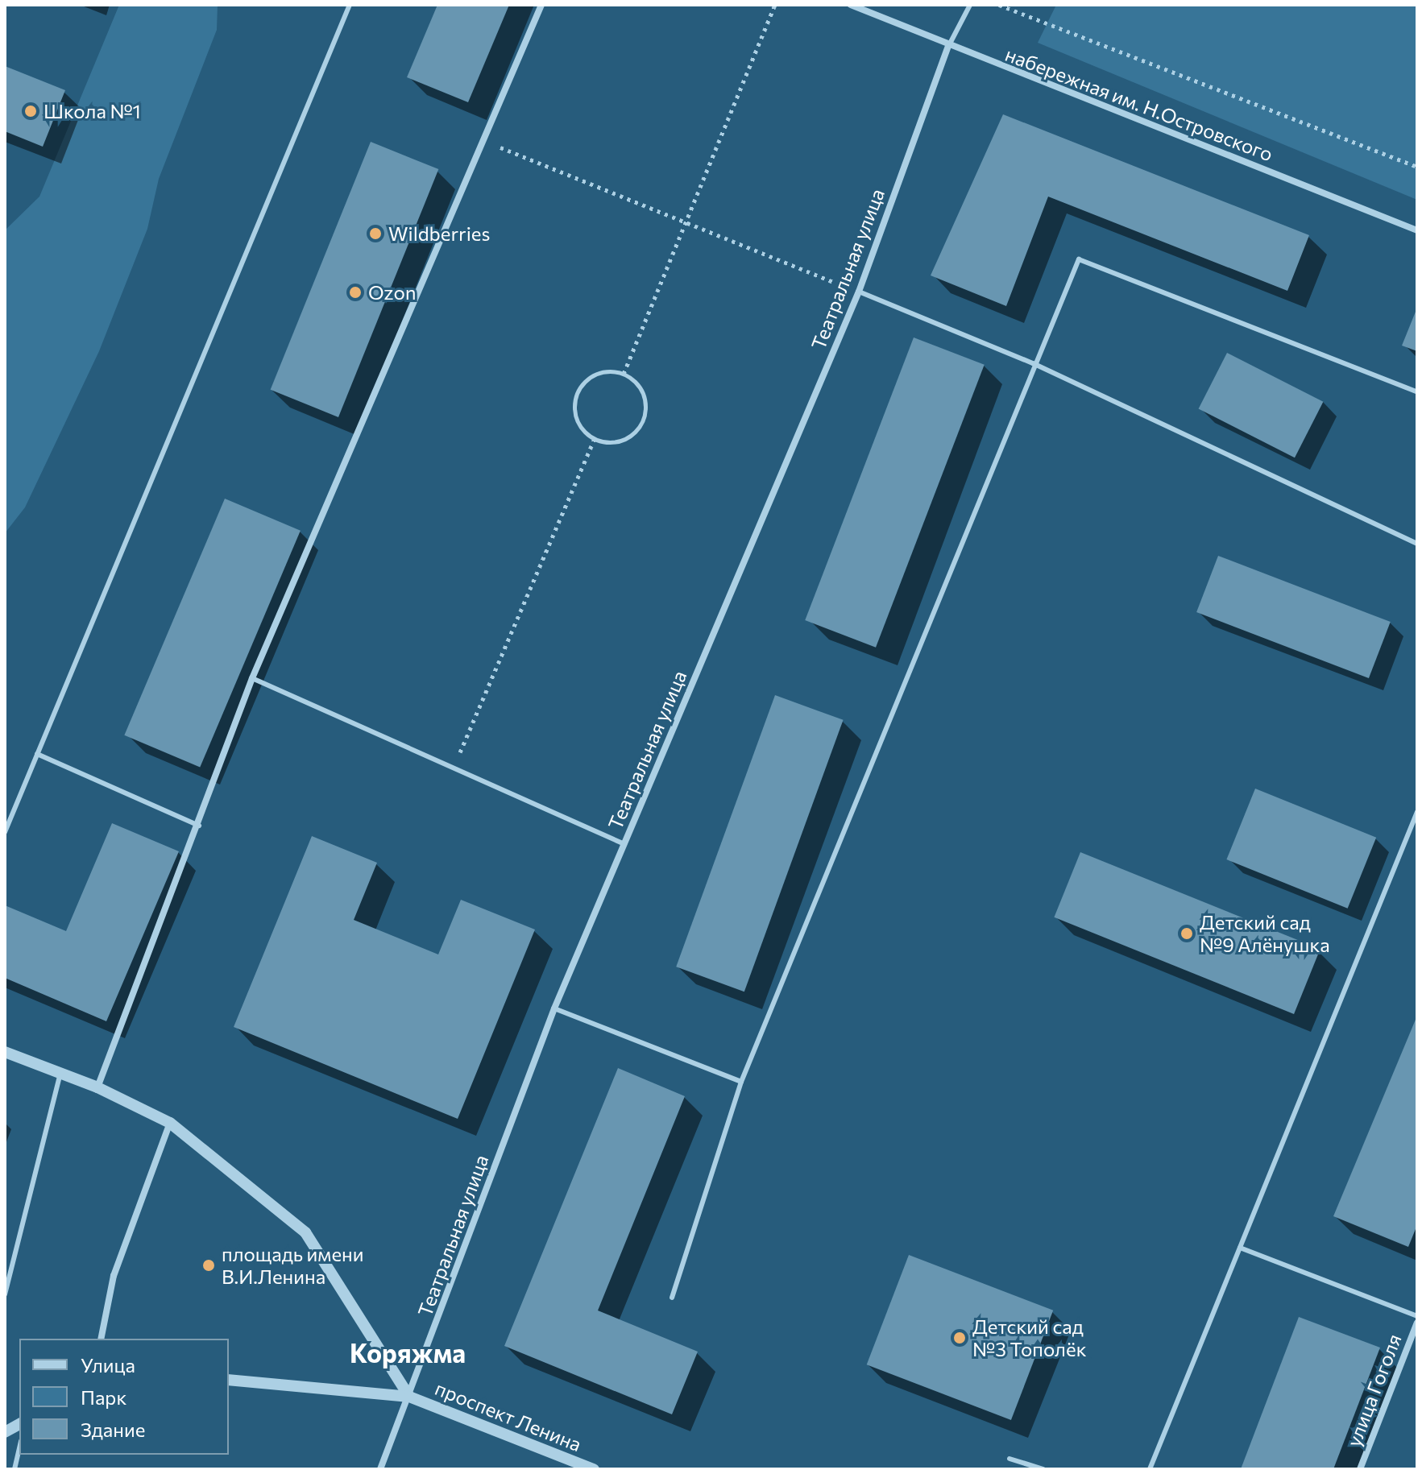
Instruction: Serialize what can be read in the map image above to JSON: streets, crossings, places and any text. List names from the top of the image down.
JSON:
{
  "streets": {
    "street": [
      "набережная им. Н.Островского",
      "Театральная улица",
      "улица Гоголя",
      "проспект Ленина"
    ]
  },
  "crossings": [
    ["набережная им. Н.Островского", "Театральная улица"],
    ["Театральная улица", "проспект Ленина"]
  ],
  "districts": ["Коряжма"],
  "places": [
    "Школа №1",
    "Wildberries",
    "Ozon",
    "Детский сад №9 Алёнушка",
    "площадь имени В.И.Ленина",
    "Детский сад №3 Тополёк"
  ],
  "legend": ["Улица", "Парк", "Здание"]
}
